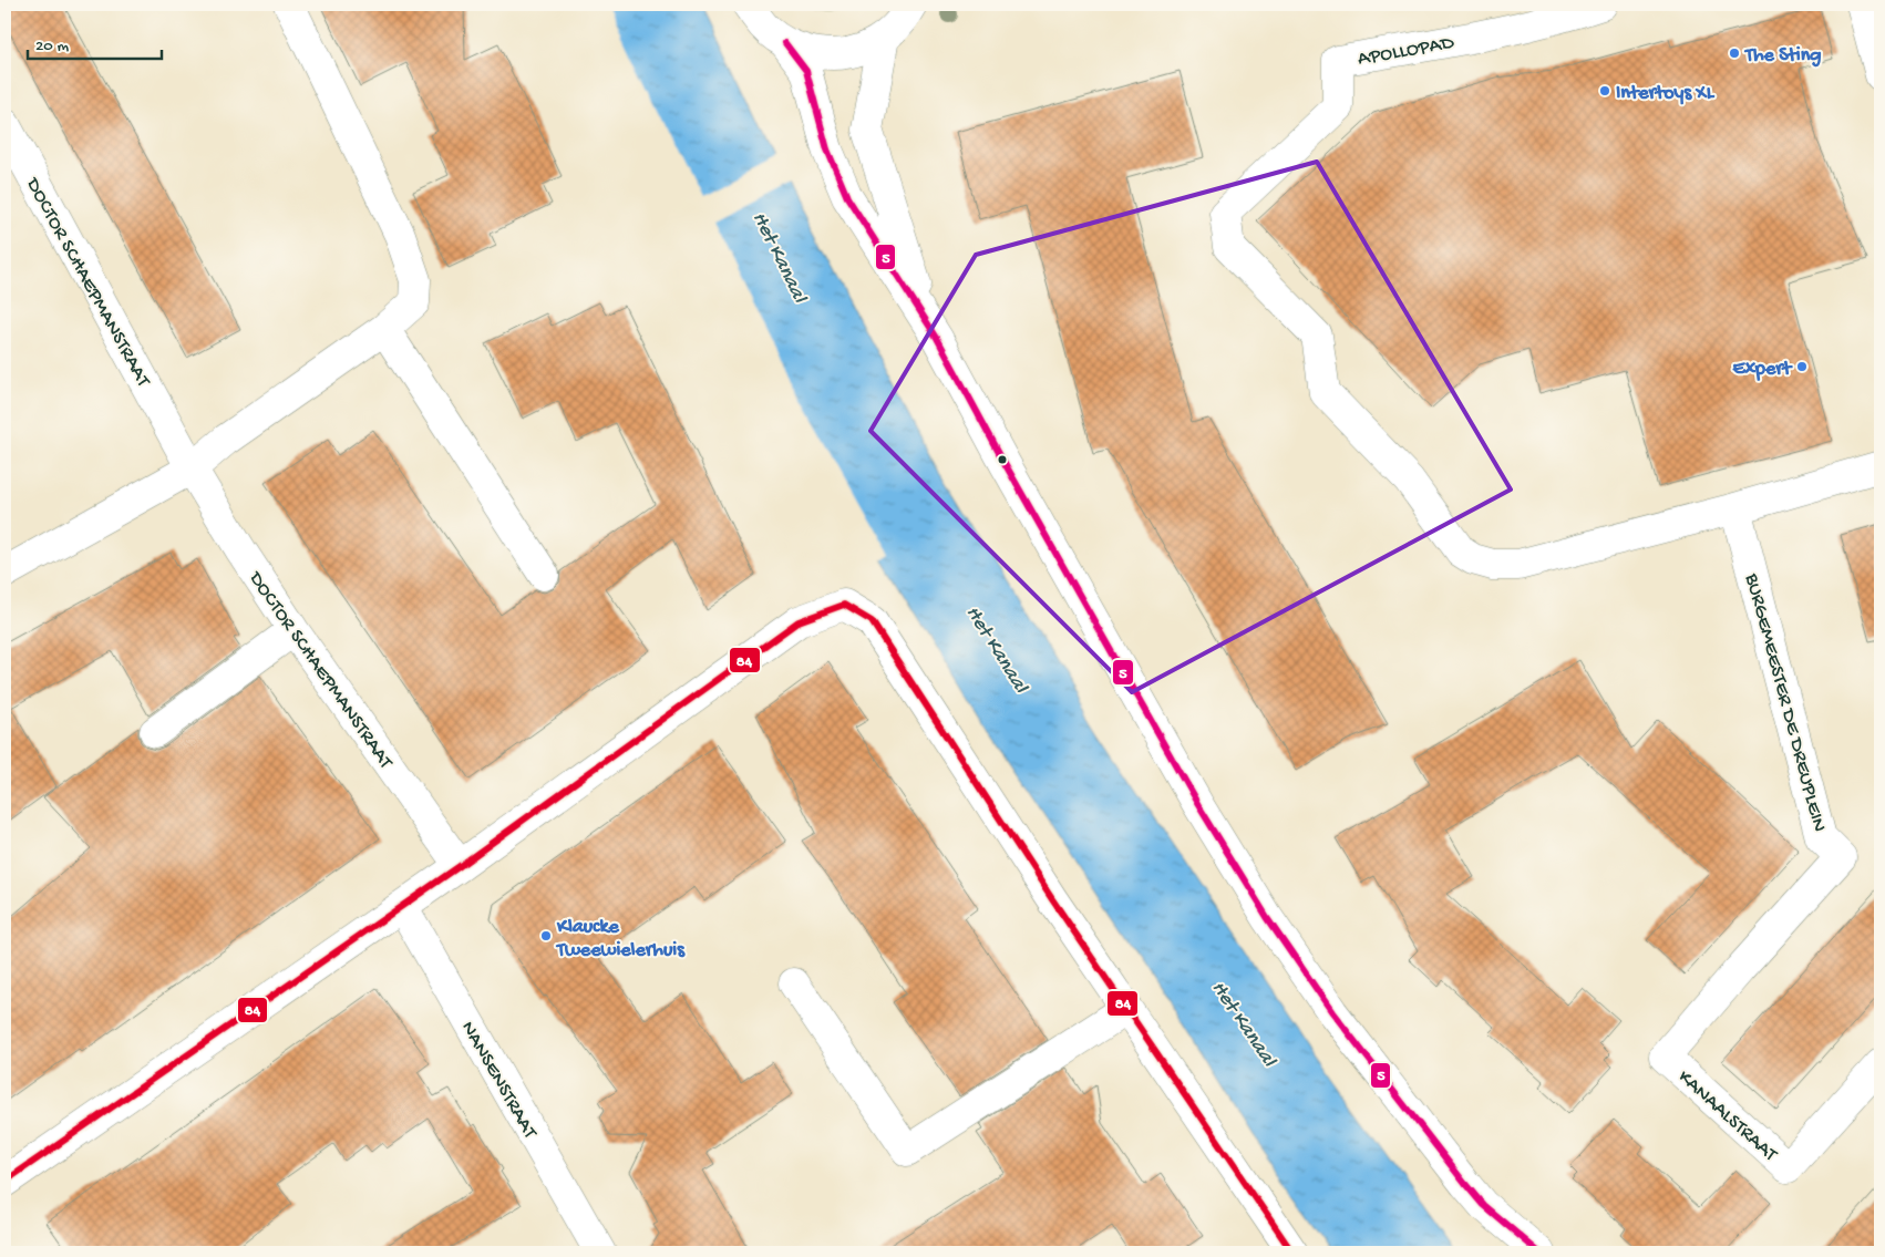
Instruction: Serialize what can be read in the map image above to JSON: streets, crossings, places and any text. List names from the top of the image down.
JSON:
{
  "streets": {
    "street": [
      "APOLLOPAD",
      "DOCTOR SCHAEPMANSTRAAT",
      "BURGEMEESTER DE DREUPLEIN",
      "NANSENSTRAAT",
      "KANAALSTRAAT"
    ]
  },
  "crossings": [
    ["APOLLOPAD", "BURGEMEESTER DE DREUPLEIN"],
    ["BURGEMEESTER DE DREUPLEIN", "KANAALSTRAAT"]
  ],
  "water": ["Het Kanaal"],
  "places": [
    "The Sting",
    "Intertoys XL",
    "Expert",
    "Klaucke Tweewielerhuis"
  ],
  "lines": ["transit line 5", "transit line 84"],
  "scale_bar": "20 m"
}
